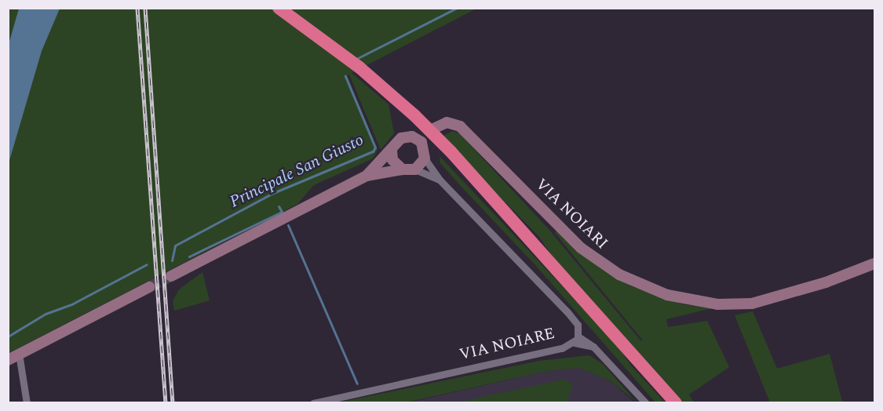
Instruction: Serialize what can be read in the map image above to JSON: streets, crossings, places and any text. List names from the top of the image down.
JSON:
{
  "streets": {
    "street": ["VIA NOIARI", "VIA NOIARE"]
  },
  "crossings": [
    ["VIA NOIARI", "VIA NOIARE"]
  ],
  "water": ["Principale San Giusto"]
}
